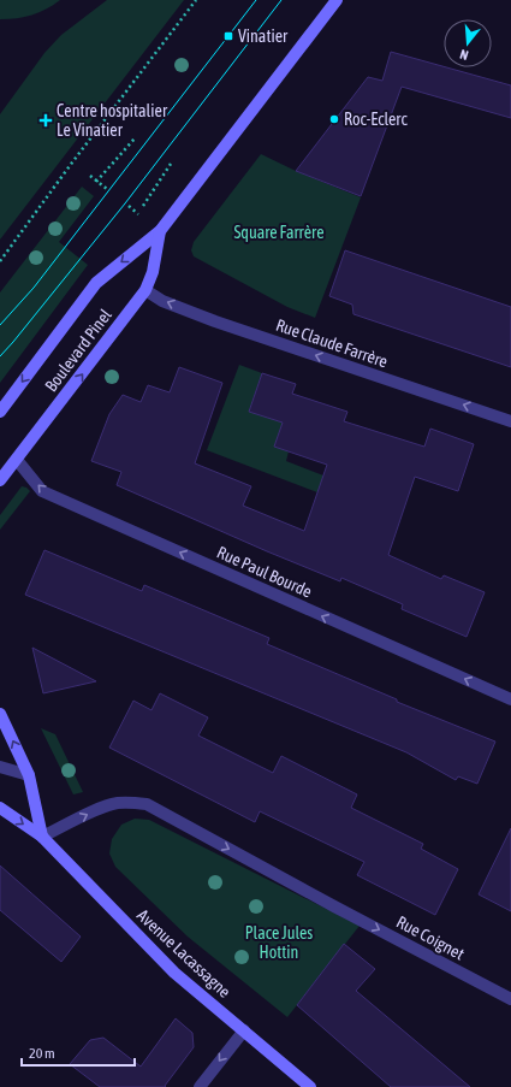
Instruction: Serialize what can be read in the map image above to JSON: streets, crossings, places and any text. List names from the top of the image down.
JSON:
{
  "streets": {
    "main road": ["Boulevard Pinel", "Avenue Lacassagne"],
    "street": ["Rue Claude Farrère", "Rue Paul Bourde", "Rue Coignet"]
  },
  "crossings": [
    ["Rue Claude Farrère", "Boulevard Pinel"],
    ["Boulevard Pinel", "Rue Paul Bourde"],
    ["Rue Coignet", "Avenue Lacassagne"]
  ],
  "one_way": ["Rue Claude Farrère", "Rue Paul Bourde", "Rue Coignet"],
  "parks": ["Square Farrère", "Place Jules Hottin"],
  "places": {
    "transit": ["Vinatier"],
    "other": ["Roc-Eclerc"],
    "health": ["Centre hospitalier Le Vinatier"]
  },
  "scale_bar": "20 m",
  "north": "bottom"
}
